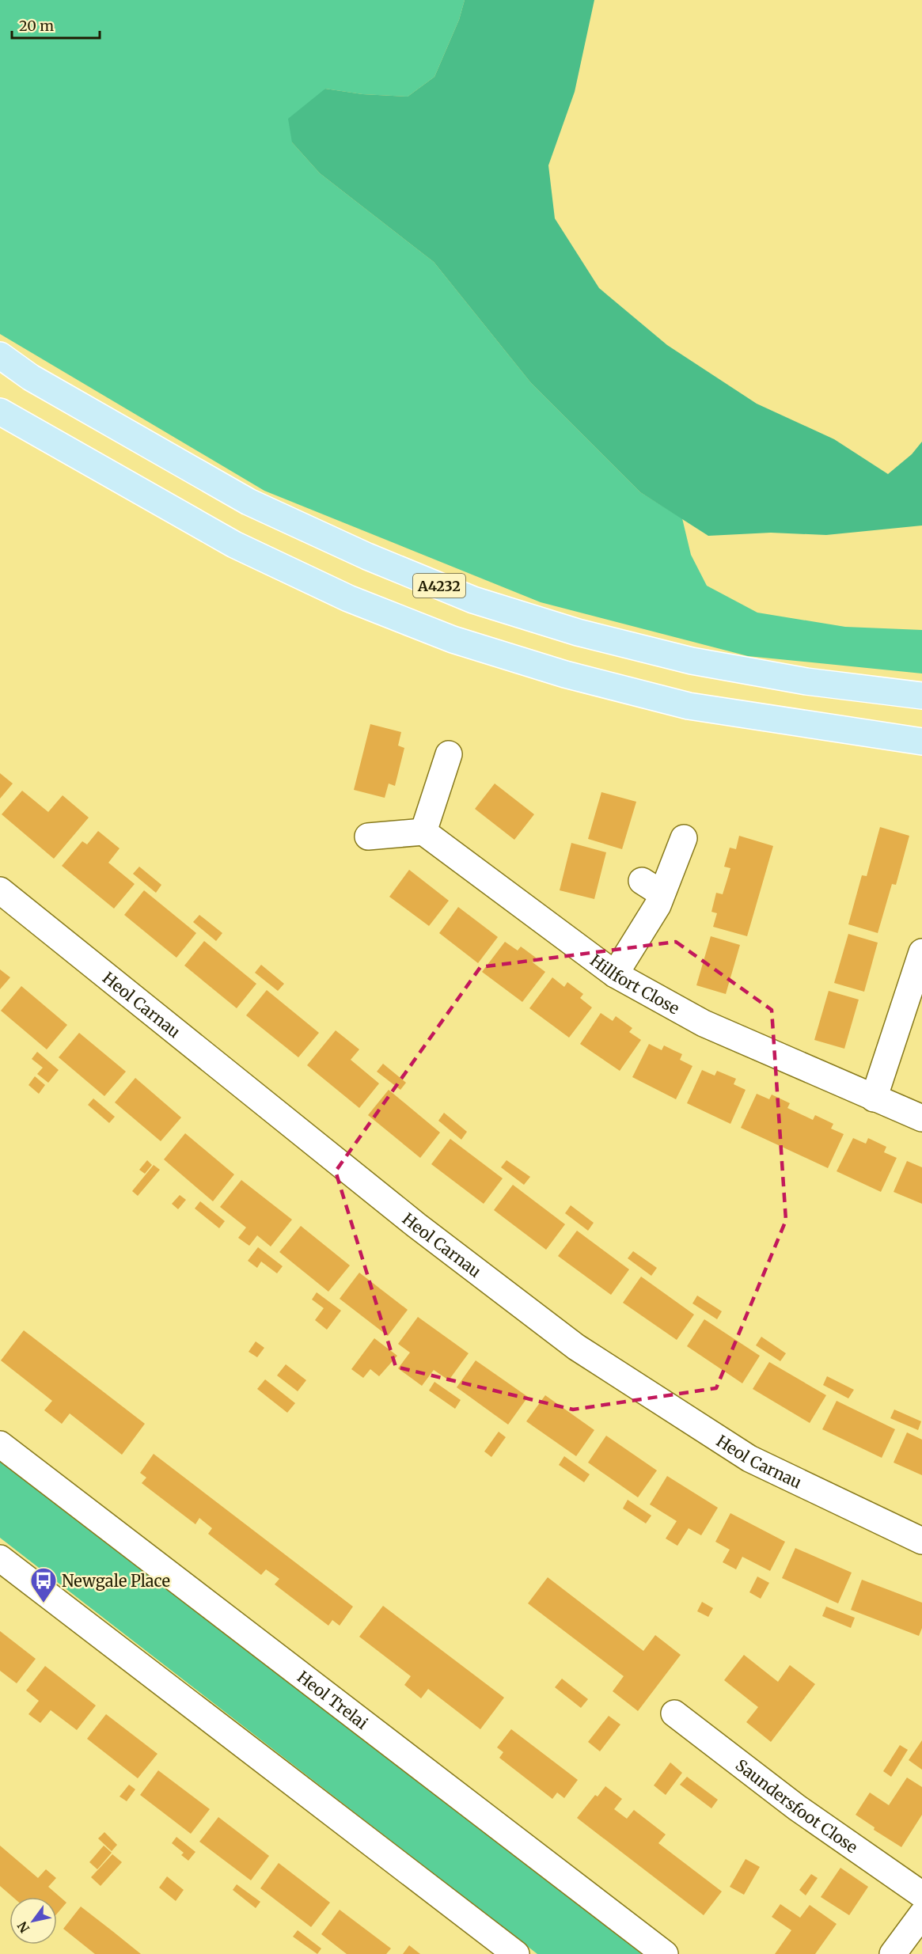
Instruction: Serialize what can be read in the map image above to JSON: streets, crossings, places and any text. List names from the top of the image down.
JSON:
{
  "streets": {
    "main road": ["A4232"],
    "street": [
      "Hillfort Close",
      "Heol Carnau",
      "Heol Trelai",
      "Saundersfoot Close"
    ]
  },
  "places": {
    "bus stop": ["Newgale Place"]
  },
  "scale_bar": "20 m",
  "north": "bottom left"
}
